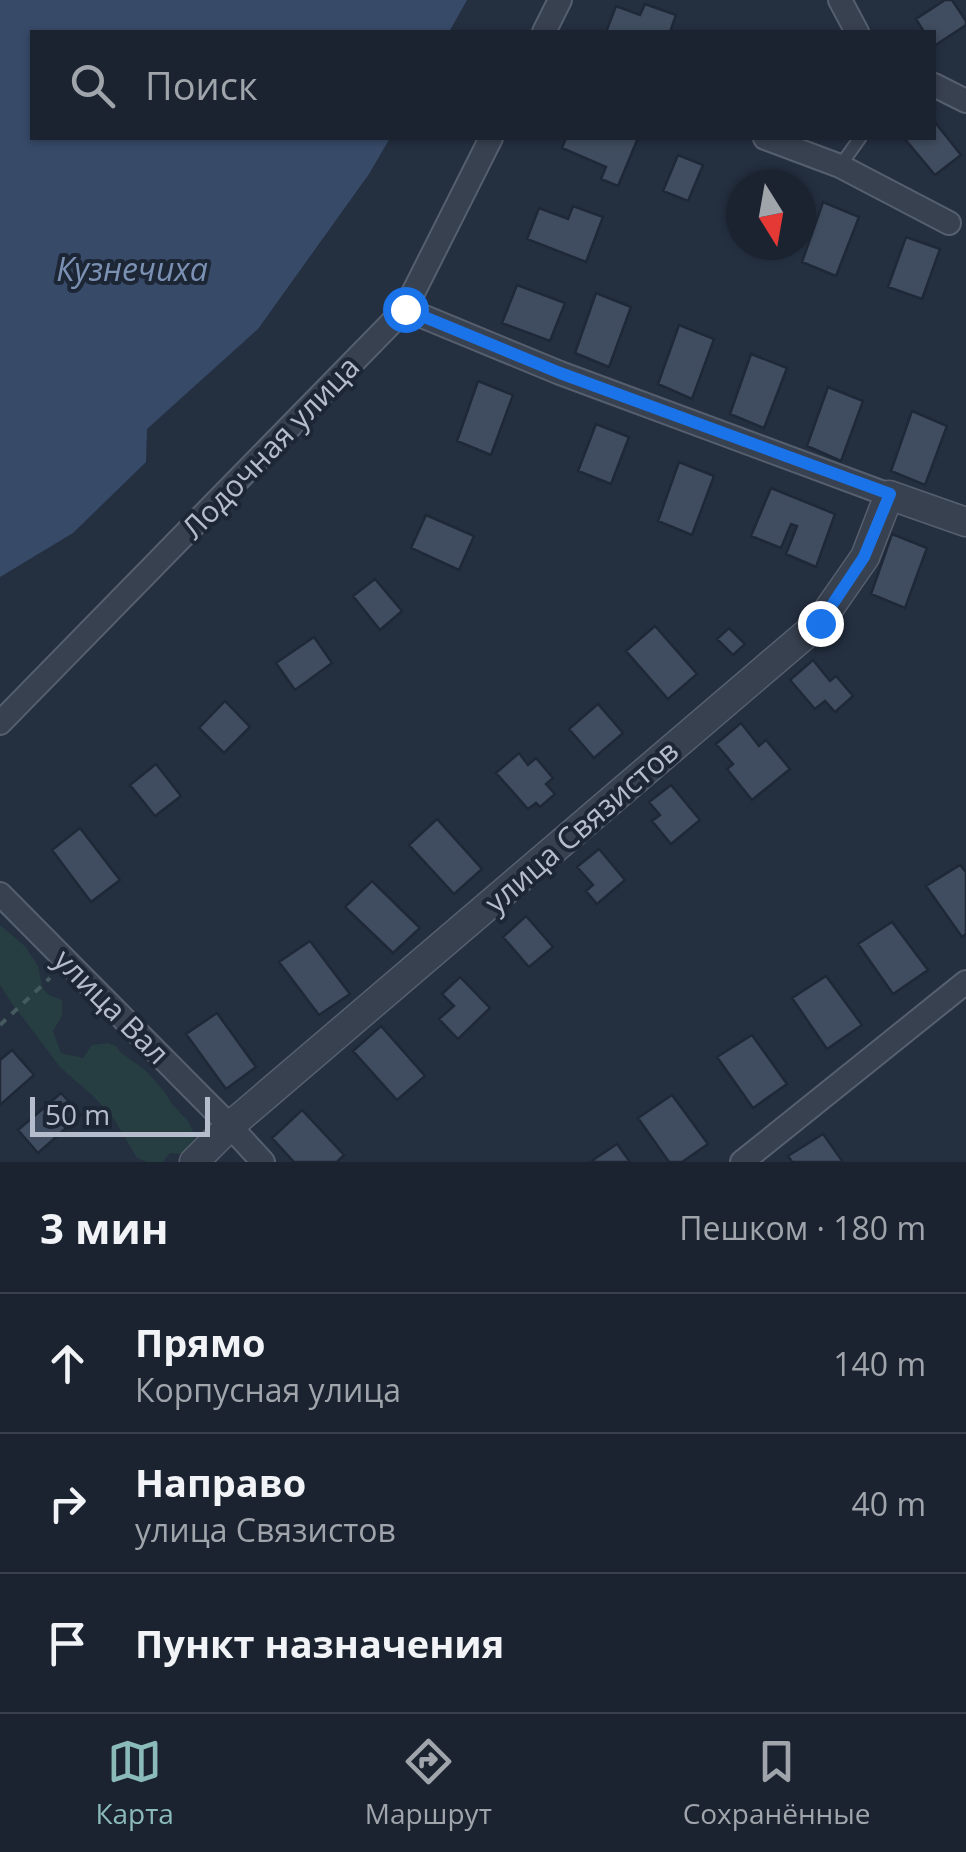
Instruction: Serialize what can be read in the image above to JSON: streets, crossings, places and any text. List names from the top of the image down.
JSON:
{
  "streets": {
    "street": ["Лодочная улица", "улица Связистов", "улица Вал"]
  },
  "crossings": [
    ["улица Связистов", "улица Вал"]
  ],
  "water": ["Кузнечиха"],
  "scale_bar": "50 m",
  "north": "bottom",
  "page": {
    "search": "Поиск",
    "scale": "50 m",
    "heading": ["3 мин", "Пешком · 180 m"],
    "list": [
      ["Прямо", "Корпусная улица", "140 m"],
      ["Направо", "улица Связистов", "40 m"],
      "Пункт назначения"
    ],
    "nav": ["Карта", "Маршрут", "Сохранённые"]
  }
}
